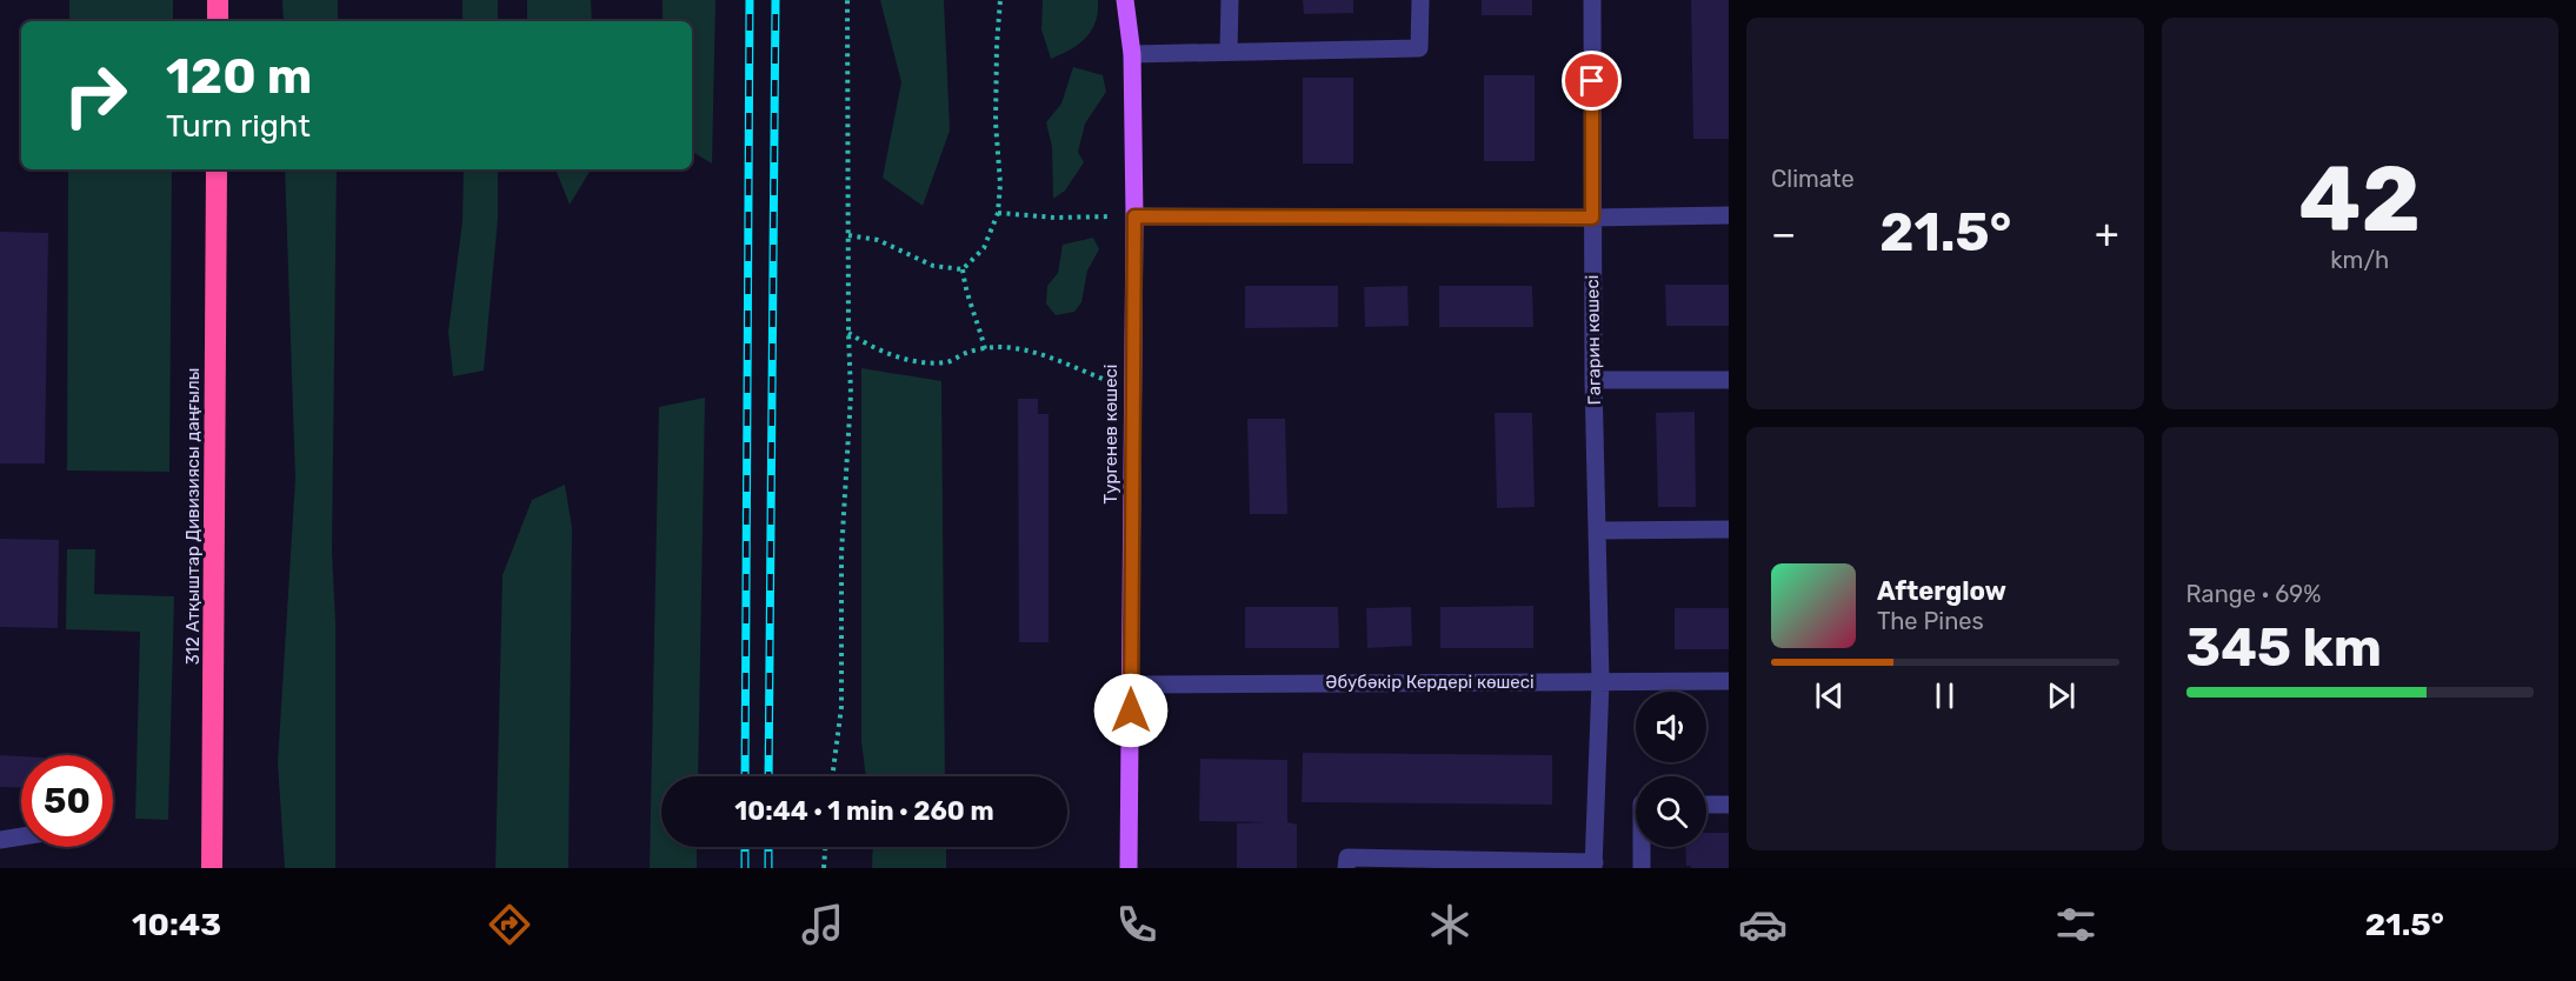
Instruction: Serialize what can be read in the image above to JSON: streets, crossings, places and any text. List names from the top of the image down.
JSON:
{
  "streets": {
    "highway": ["312 Атқыштар Дивизиясы даңғылы"],
    "main road": ["Тургенев көшесі"],
    "street": ["Гагарин көшесі", "Әбубәкір Кердері көшесі"]
  },
  "crossings": [
    ["Гагарин көшесі", "Әбубәкір Кердері көшесі"],
    ["Тургенев көшесі", "Әбубәкір Кердері көшесі"]
  ],
  "page": {
    "tile": [
      "Climate",
      ["42", "km/h"],
      ["Range · 69%", "345 km"]
    ],
    "turn": ["120 m", "Turn right"],
    "heat": ["−", "21.5°", "+"],
    "song": ["Afterglow", "The Pines"],
    "limit": "50",
    "trip": "10:44 · 1 min · 260 m",
    "tabs": ["10:43", "21.5°"]
  }
}
